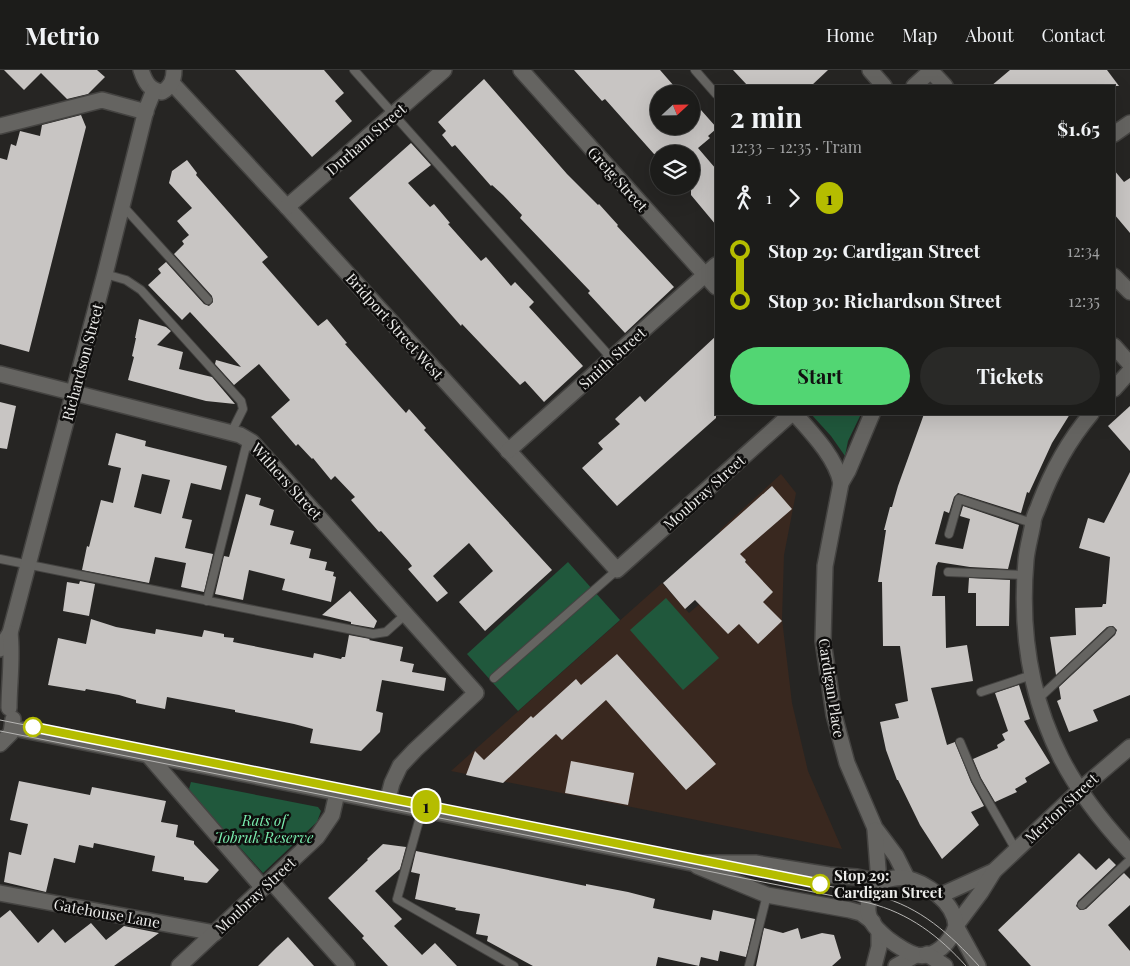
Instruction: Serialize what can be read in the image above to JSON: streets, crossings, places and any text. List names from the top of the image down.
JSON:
{
  "streets": {
    "street": [
      "Durham Street",
      "Greig Street",
      "Bridport Street West",
      "Smith Street",
      "Richardson Street",
      "Withers Street",
      "Moubray Street",
      "Cardigan Place",
      "Merton Street",
      "Gatehouse Lane"
    ]
  },
  "crossings": [
    ["Durham Street", "Bridport Street West"],
    ["Greig Street", "Smith Street"],
    ["Bridport Street West", "Smith Street"],
    ["Bridport Street West", "Moubray Street"],
    ["Richardson Street", "Withers Street"],
    ["Moubray Street", "Gatehouse Lane"],
    ["Cardigan Place", "Merton Street"]
  ],
  "parks": ["Rats of Tobruk Reserve"],
  "places": ["Stop 29: Cardigan Street"],
  "lines": ["tram line 1"],
  "north": "right",
  "page": {
    "header": "Metrio",
    "nav": [
      "Home",
      "Map",
      "About",
      "Contact"
    ],
    "on_map": "1",
    "heading": ["2 min", "12:33 – 12:35 · Tram", "$1.65"],
    "legs": ["1", "1"],
    "list": [
      {
        "name": "Stop 29: Cardigan Street",
        "value": "12:34"
      },
      {
        "name": "Stop 30: Richardson Street",
        "value": "12:35"
      }
    ],
    "buttons": ["Start", "Tickets"]
  }
}
